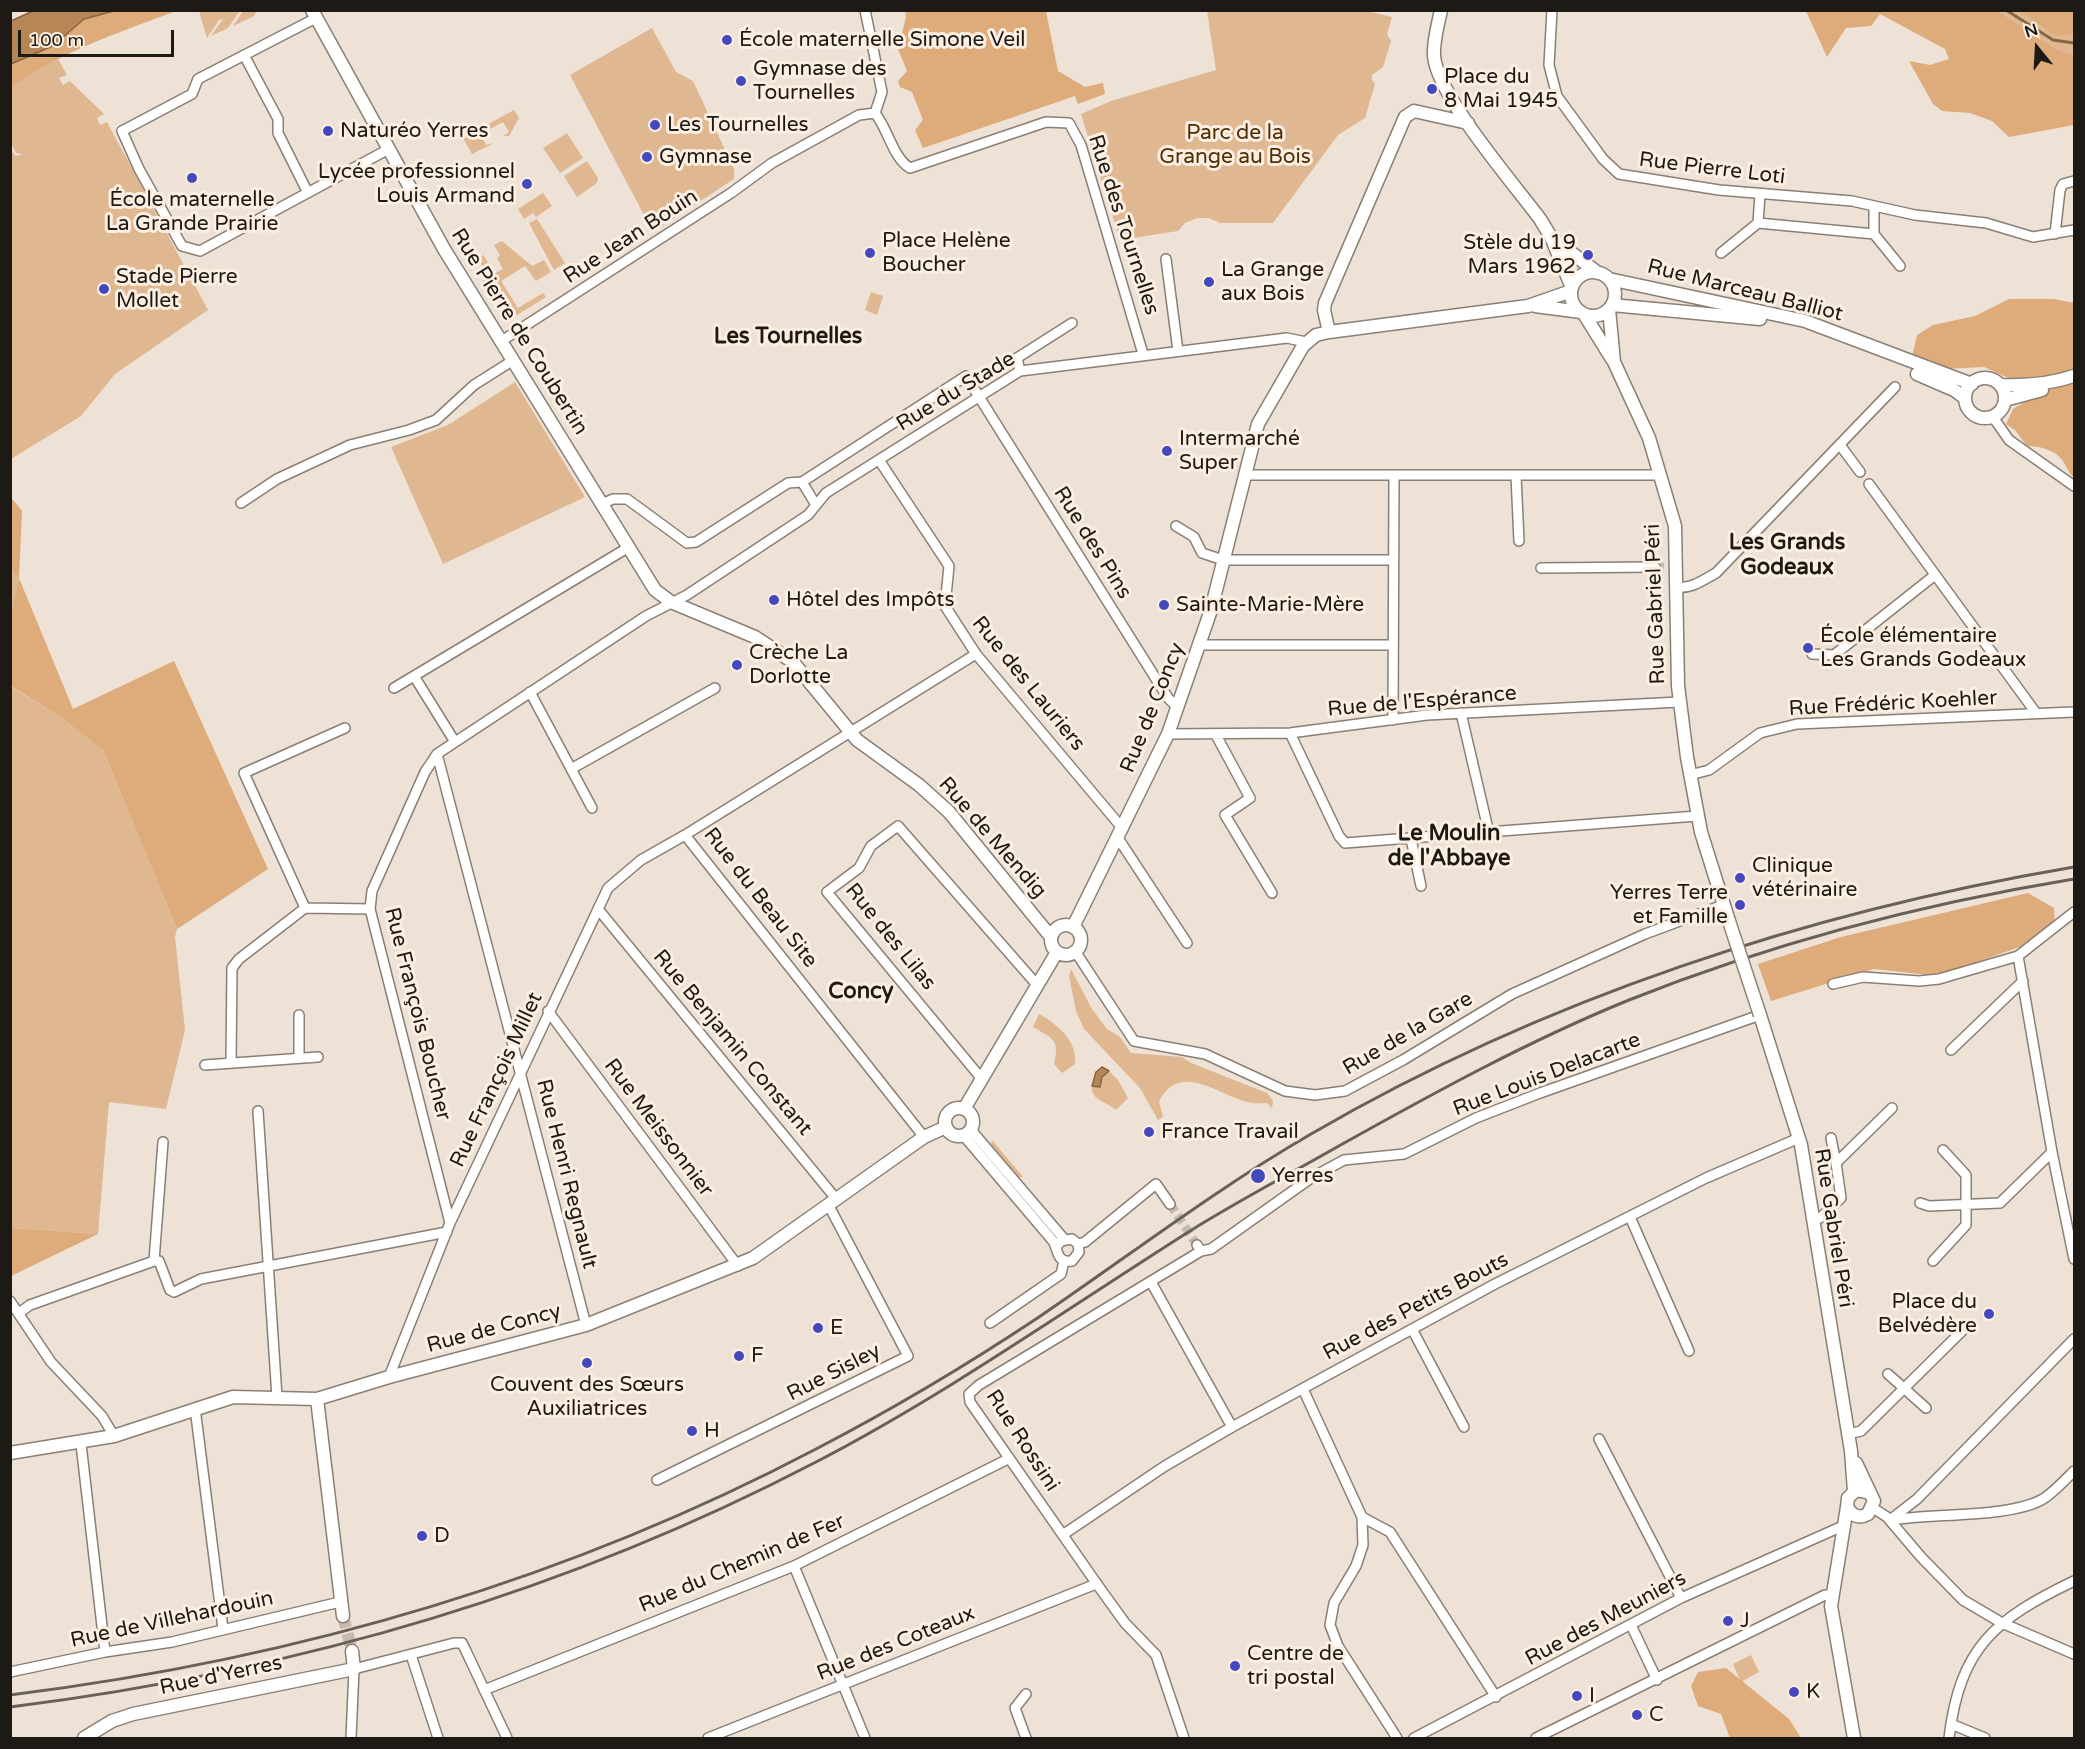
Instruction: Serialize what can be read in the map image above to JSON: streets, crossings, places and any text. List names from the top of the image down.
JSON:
{
  "streets": {
    "street": [
      "Rue Pierre Loti",
      "Rue des Tournelles",
      "Rue Jean Bouin",
      "Rue Marceau Balliot",
      "Rue Pierre de Coubertin",
      "Rue du Stade",
      "Rue des Pins",
      "Rue Gabriel Péri",
      "Rue des Lauriers",
      "Rue de l'Espérance",
      "Rue Frédéric Koehler",
      "Rue de Concy",
      "Rue de Mendig",
      "Rue du Beau Site",
      "Rue des Lilas",
      "Rue François Boucher",
      "Rue de la Gare",
      "Rue Benjamin Constant",
      "Rue Louis Delacarte",
      "Rue François Millet",
      "Rue Meissonnier",
      "Rue Henri Regnault",
      "Rue des Petits Bouts",
      "Rue Sisley",
      "Rue Rossini",
      "Rue du Chemin de Fer",
      "Rue des Meuniers",
      "Rue de Villehardouin",
      "Rue des Coteaux",
      "Rue d'Yerres"
    ]
  },
  "crossings": [
    ["Rue des Tournelles", "Rue Jean Bouin"],
    ["Rue des Tournelles", "Rue du Stade"],
    ["Rue Jean Bouin", "Rue Pierre de Coubertin"],
    ["Rue Marceau Balliot", "Rue Gabriel Péri"],
    ["Rue Pierre de Coubertin", "Rue du Stade"],
    ["Rue Pierre de Coubertin", "Rue de Mendig"],
    ["Rue du Stade", "Rue des Pins"],
    ["Rue du Stade", "Rue des Lauriers"],
    ["Rue du Stade", "Rue de Concy"],
    ["Rue du Stade", "Rue de Mendig"],
    ["Rue du Stade", "Rue François Boucher"],
    ["Rue du Stade", "Rue Henri Regnault"],
    ["Rue des Pins", "Rue de Concy"],
    ["Rue Gabriel Péri", "Rue de l'Espérance"],
    ["Rue Gabriel Péri", "Rue Frédéric Koehler"],
    ["Rue Gabriel Péri", "Rue de la Gare"],
    ["Rue Gabriel Péri", "Rue Louis Delacarte"],
    ["Rue Gabriel Péri", "Rue des Petits Bouts"],
    ["Rue des Lauriers", "Rue de Concy"],
    ["Rue des Lauriers", "Rue du Beau Site"],
    ["Rue de l'Espérance", "Rue de Concy"],
    ["Rue de Concy", "Rue de Mendig"],
    ["Rue de Concy", "Rue du Beau Site"],
    ["Rue de Concy", "Rue des Lilas"],
    ["Rue de Concy", "Rue de la Gare"],
    ["Rue de Concy", "Rue Benjamin Constant"],
    ["Rue de Concy", "Rue François Millet"],
    ["Rue de Concy", "Rue Meissonnier"],
    ["Rue de Concy", "Rue Henri Regnault"],
    ["Rue de Concy", "Rue Sisley"],
    ["Rue de Mendig", "Rue du Beau Site"],
    ["Rue de Mendig", "Rue de la Gare"],
    ["Rue du Beau Site", "Rue François Millet"],
    ["Rue François Boucher", "Rue François Millet"],
    ["Rue François Boucher", "Rue Henri Regnault"],
    ["Rue Benjamin Constant", "Rue François Millet"],
    ["Rue Benjamin Constant", "Rue Sisley"],
    ["Rue Louis Delacarte", "Rue Rossini"],
    ["Rue François Millet", "Rue Meissonnier"],
    ["Rue François Millet", "Rue Henri Regnault"],
    ["Rue des Petits Bouts", "Rue Rossini"],
    ["Rue Rossini", "Rue du Chemin de Fer"],
    ["Rue Rossini", "Rue des Coteaux"]
  ],
  "districts": [
    "Les Tournelles",
    "Les Grands Godeaux",
    "Le Moulin de l'Abbaye",
    "Concy"
  ],
  "parks": ["Parc de la Grange au Bois"],
  "places": [
    "École maternelle Simone Veil",
    "Gymnase des Tournelles",
    "Place du 8 Mai 1945",
    "Les Tournelles",
    "Naturéo Yerres",
    "Gymnase",
    "École maternelle La Grande Prairie",
    "Lycée professionnel Louis Armand",
    "Place Helène Boucher",
    "Stèle du 19 Mars 1962",
    "La Grange aux Bois",
    "Stade Pierre Mollet",
    "Intermarché Super",
    "Hôtel des Impôts",
    "Sainte-Marie-Mère",
    "École élémentaire Les Grands Godeaux",
    "Crèche La Dorlotte",
    "Clinique vétérinaire",
    "Yerres Terre et Famille",
    "France Travail",
    "Yerres",
    "Place du Belvédère",
    "E",
    "F",
    "Couvent des Sœurs Auxiliatrices",
    "H",
    "D",
    "J",
    "Centre de tri postal",
    "K",
    "I",
    "C"
  ],
  "scale_bar": "100 m",
  "north": "top"
}
